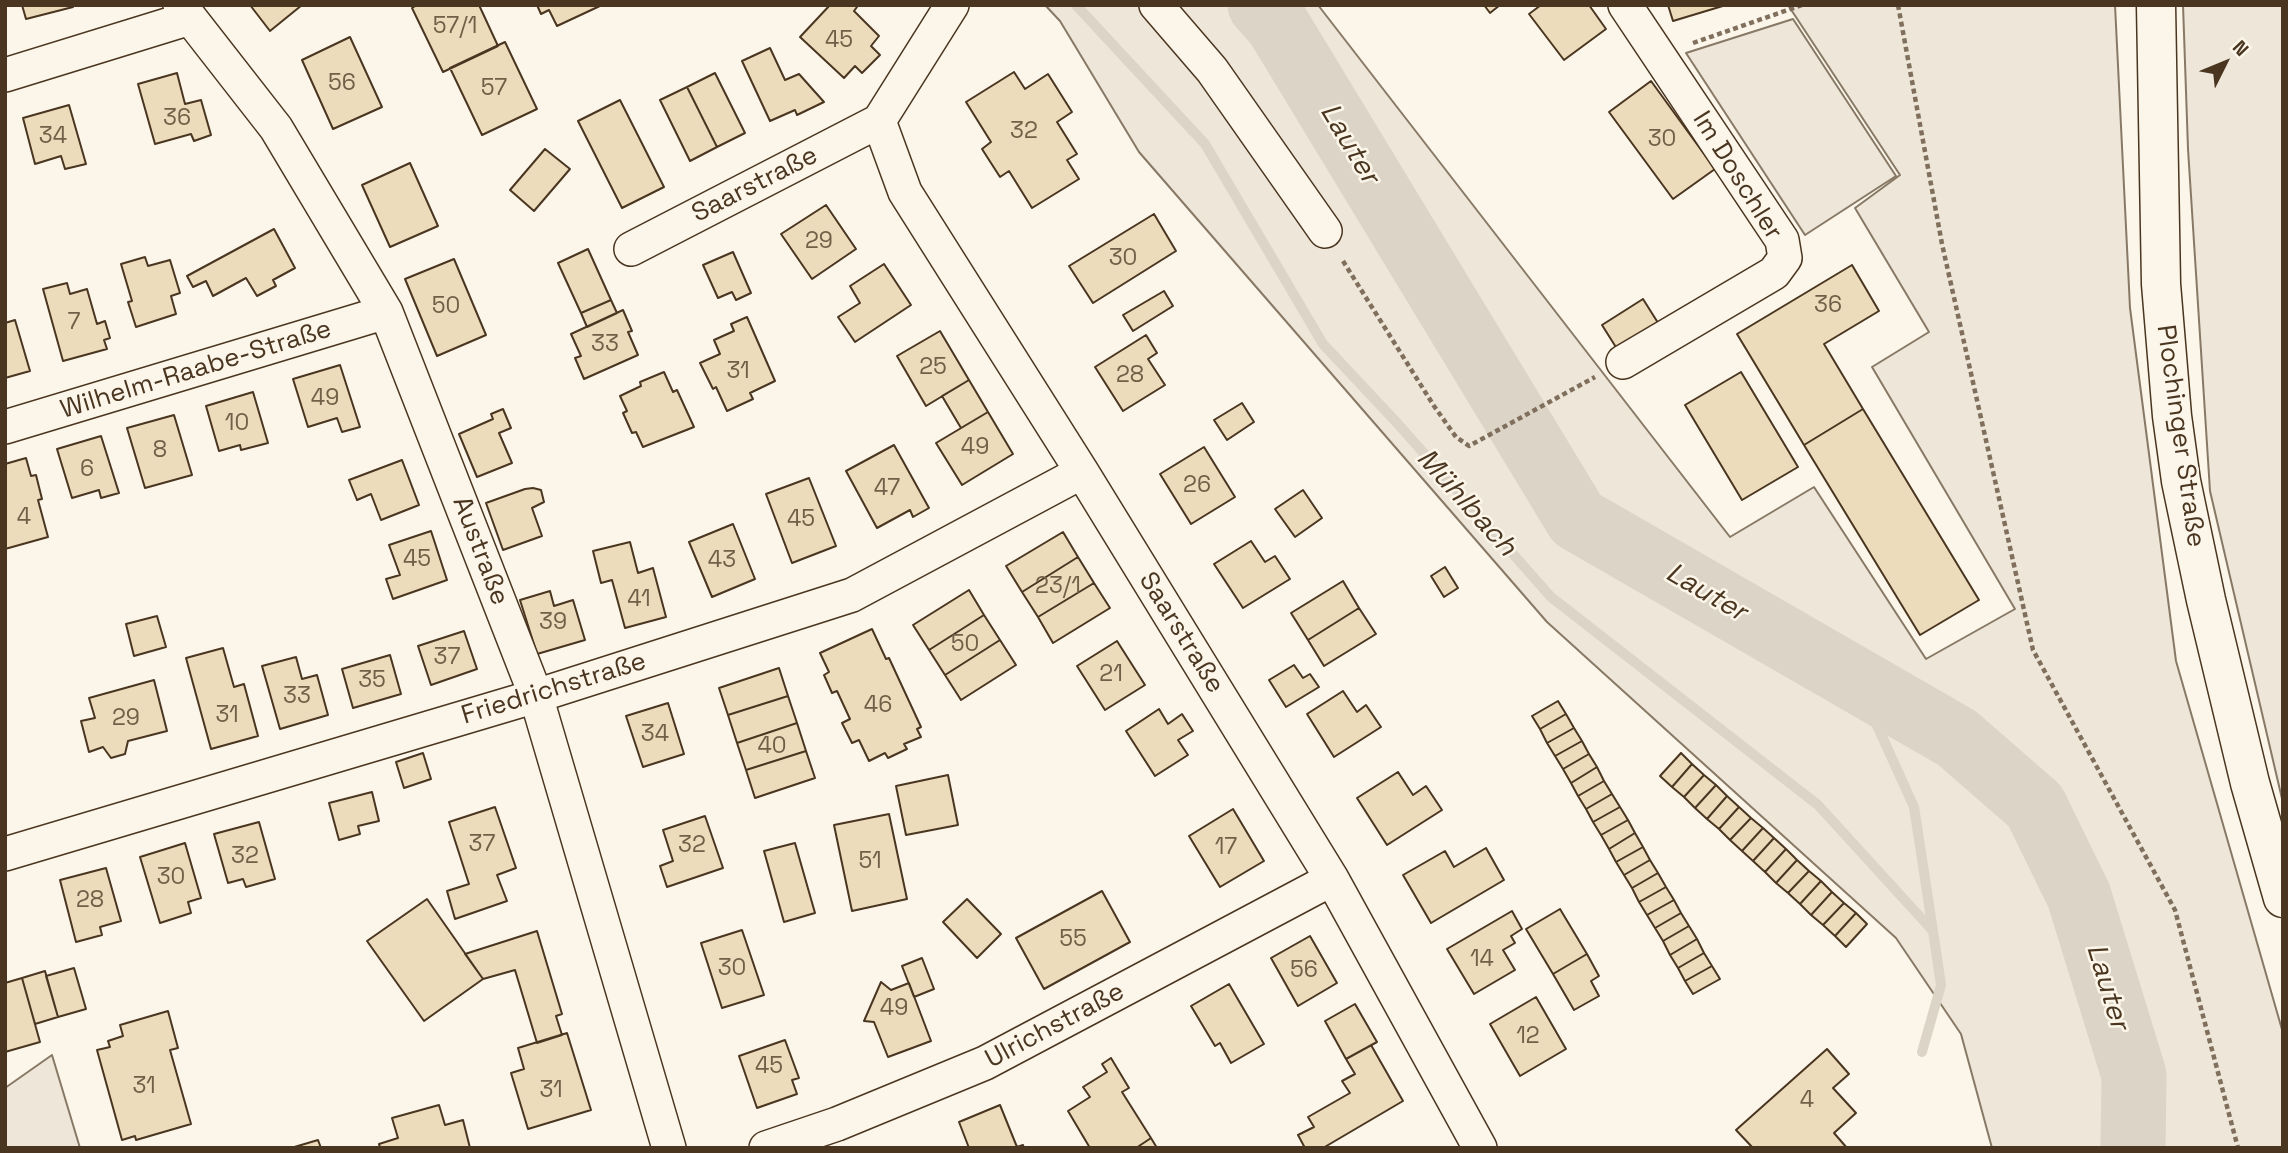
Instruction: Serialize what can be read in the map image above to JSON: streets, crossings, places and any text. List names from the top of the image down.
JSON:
{
  "streets": {
    "main road": ["Plochinger Straße"],
    "street": [
      "Im Doschler",
      "Saarstraße",
      "Wilhelm-Raabe-Straße",
      "Austraße",
      "Friedrichstraße",
      "Ulrichstraße"
    ]
  },
  "crossings": [
    ["Saarstraße", "Friedrichstraße"],
    ["Saarstraße", "Ulrichstraße"],
    ["Wilhelm-Raabe-Straße", "Austraße"],
    ["Austraße", "Friedrichstraße"]
  ],
  "water": ["Lauter", "Mühlbach"],
  "house_numbers": [
    "57/1",
    "45",
    "56",
    "57",
    "36",
    "32",
    "34",
    "30",
    "29",
    "30",
    "36",
    "50",
    "7",
    "33",
    "25",
    "31",
    "28",
    "49",
    "10",
    "49",
    "8",
    "6",
    "26",
    "47",
    "4",
    "45",
    "45",
    "43",
    "23/1",
    "41",
    "39",
    "50",
    "37",
    "21",
    "35",
    "33",
    "46",
    "31",
    "29",
    "34",
    "40",
    "37",
    "32",
    "17",
    "32",
    "51",
    "30",
    "28",
    "55",
    "14",
    "30",
    "56",
    "49",
    "12",
    "45",
    "31",
    "31",
    "4"
  ],
  "north": "top right"
}
